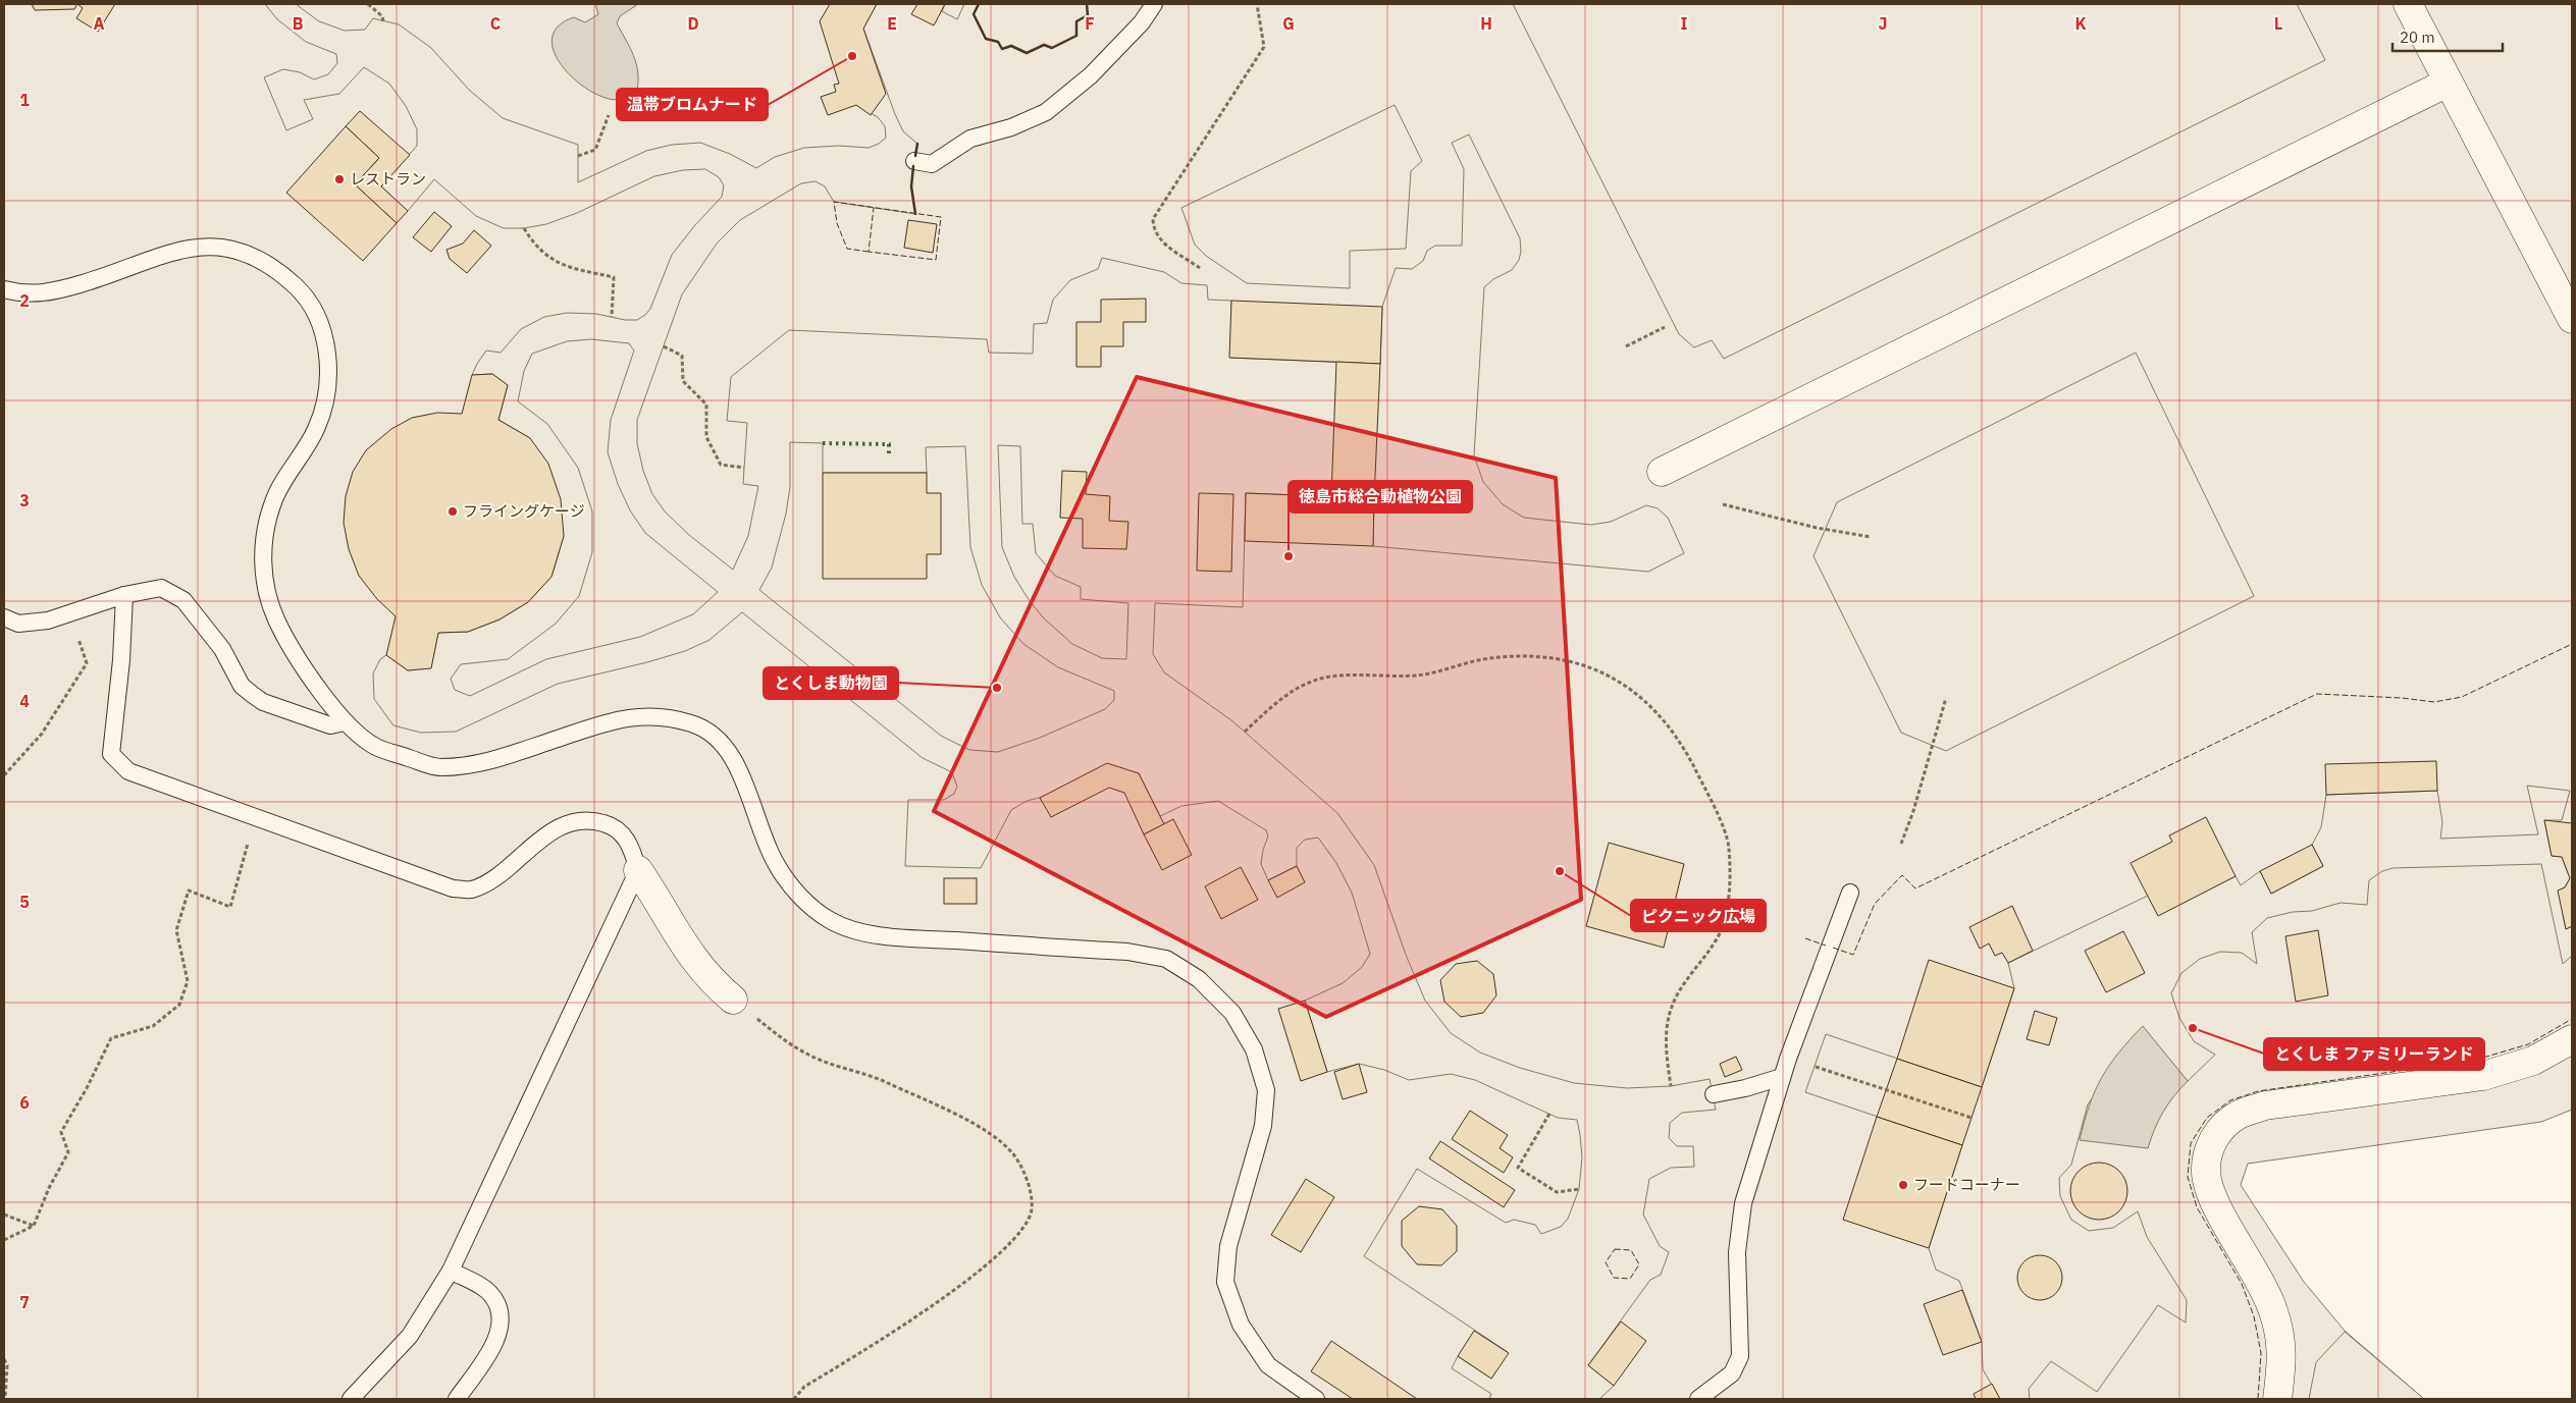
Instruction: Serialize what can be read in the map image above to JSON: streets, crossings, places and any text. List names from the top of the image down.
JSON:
{
  "places": [
    "温帯ブロムナード",
    "レストラン",
    "フライングケージ",
    "徳島市総合動植物公園",
    "とくしま動物園",
    "ピクニック広場",
    "とくしま ファミリーランド",
    "フードコーナー"
  ],
  "scale_bar": "20 m",
  "grid": {
    "columns": [
      "A",
      "B",
      "C",
      "D",
      "E",
      "F",
      "G",
      "H",
      "I",
      "J",
      "K",
      "L"
    ],
    "rows": [
      "1",
      "2",
      "3",
      "4",
      "5",
      "6",
      "7"
    ]
  }
}
